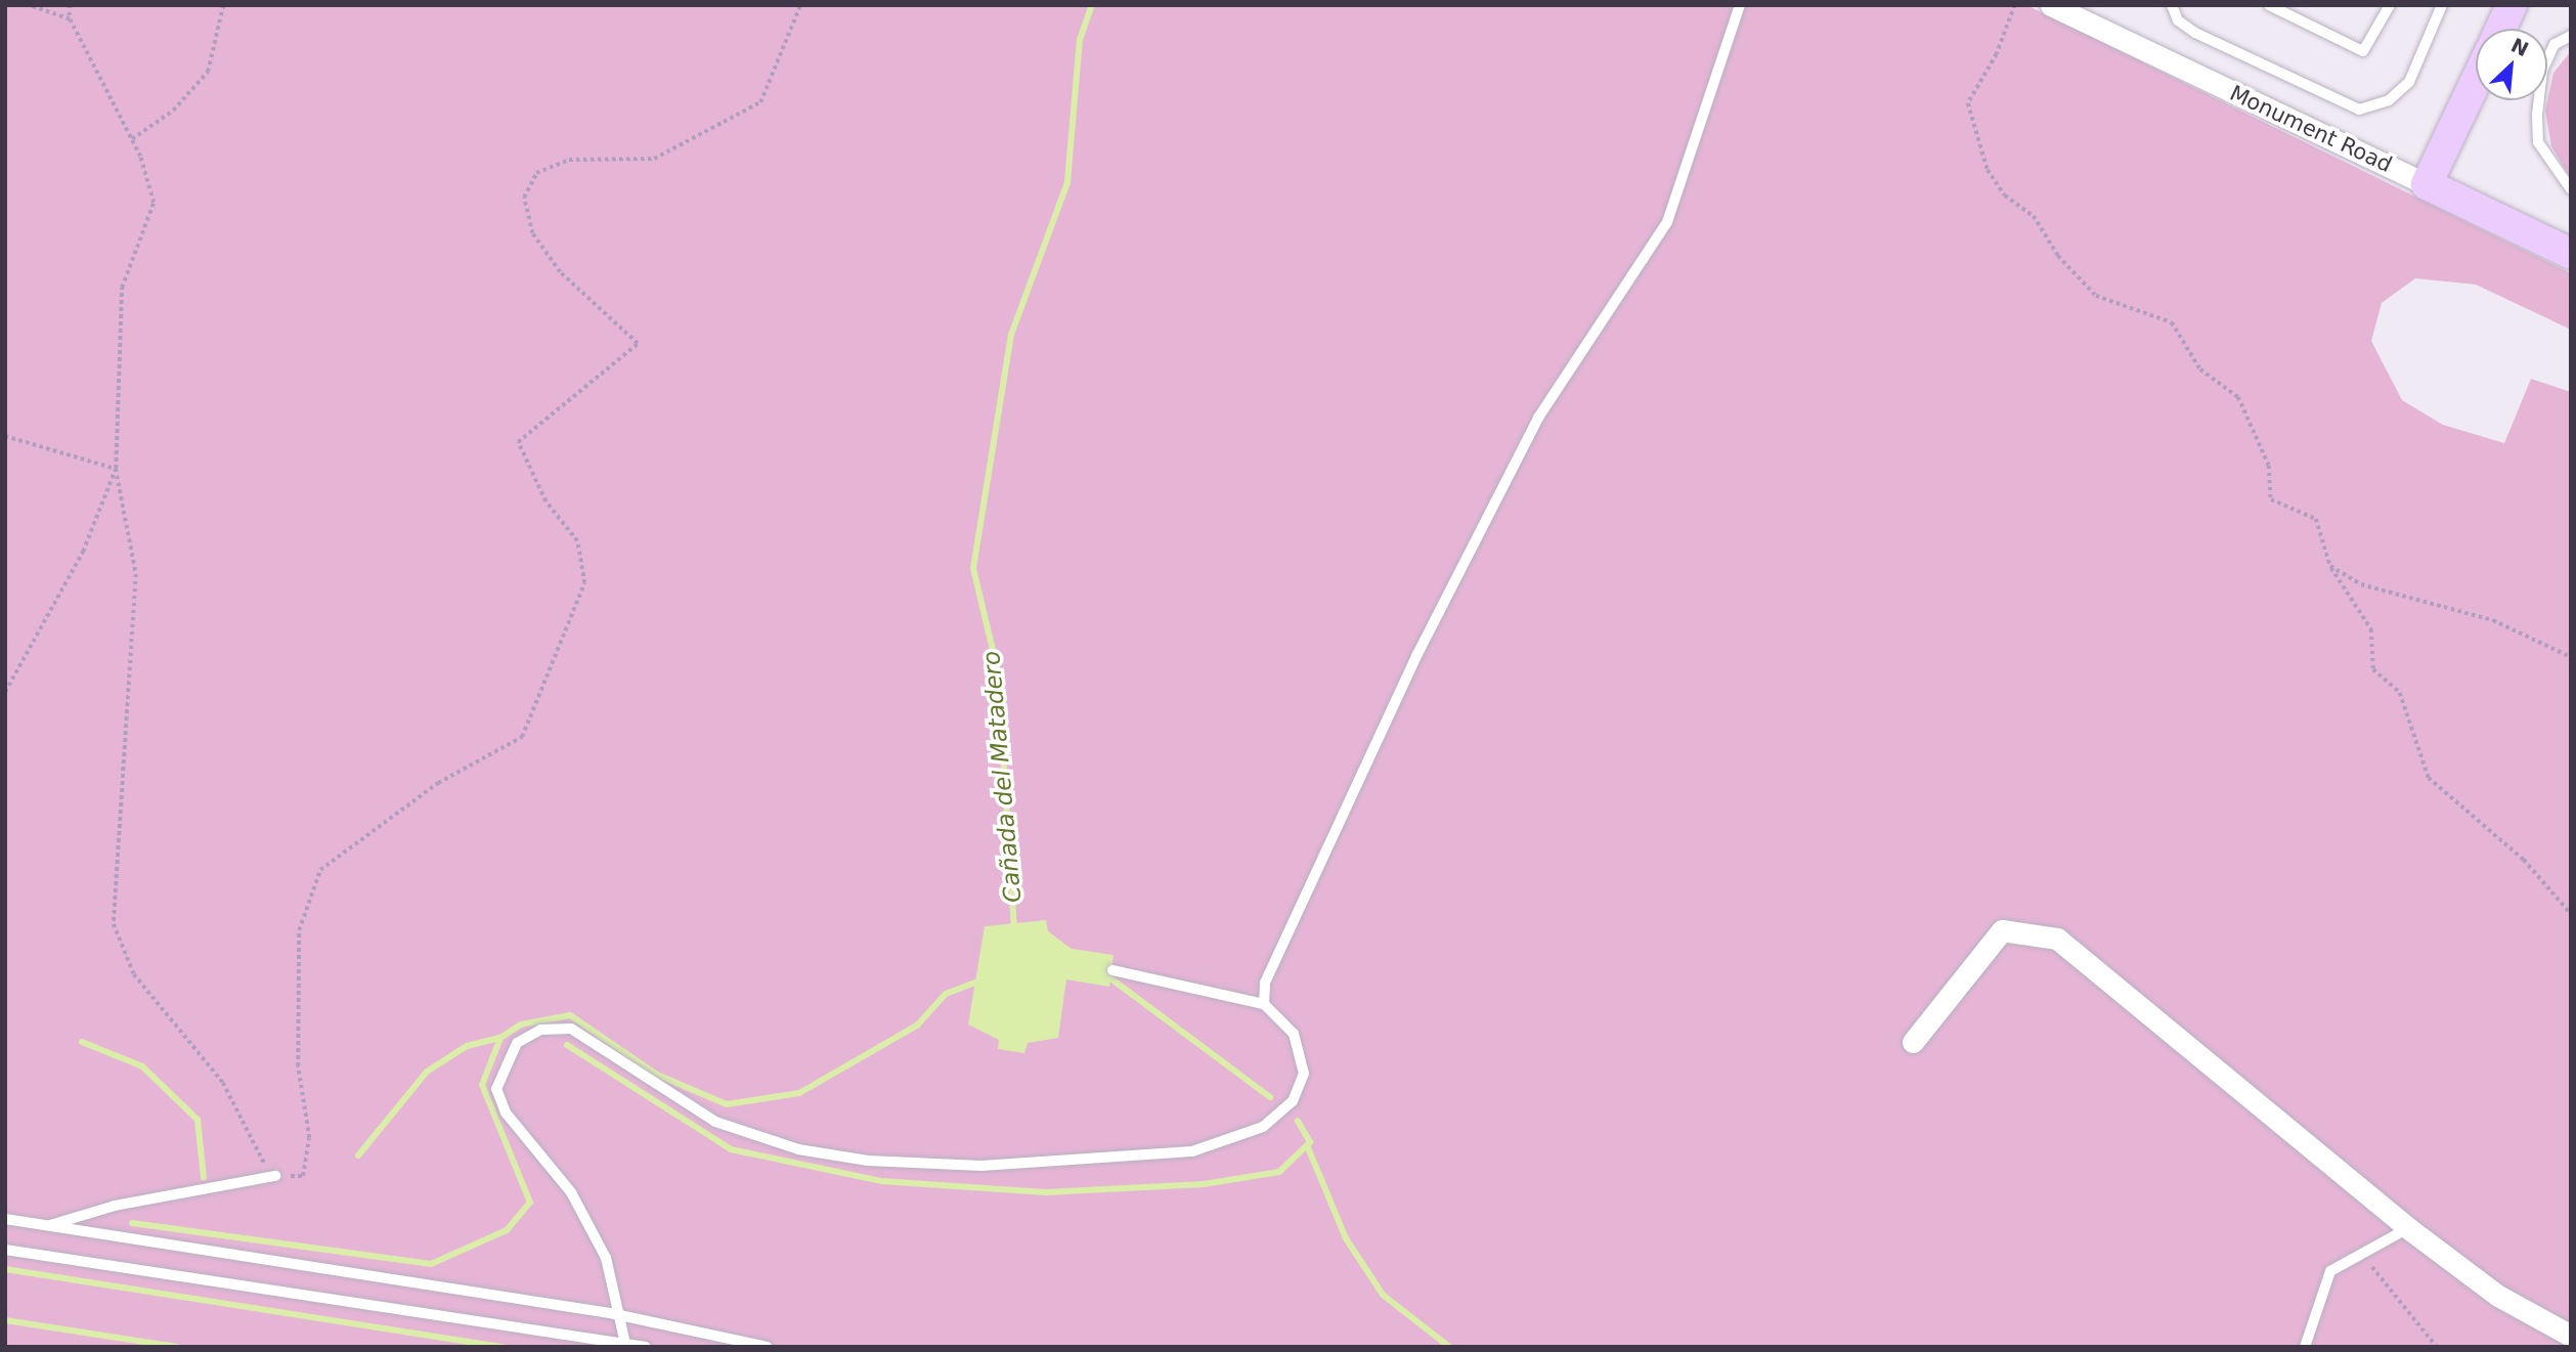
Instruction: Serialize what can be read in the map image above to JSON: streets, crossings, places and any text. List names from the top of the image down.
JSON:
{
  "streets": {
    "street": ["Monument Road"]
  },
  "water": ["Cañada del Matadero"],
  "north": "top right"
}
